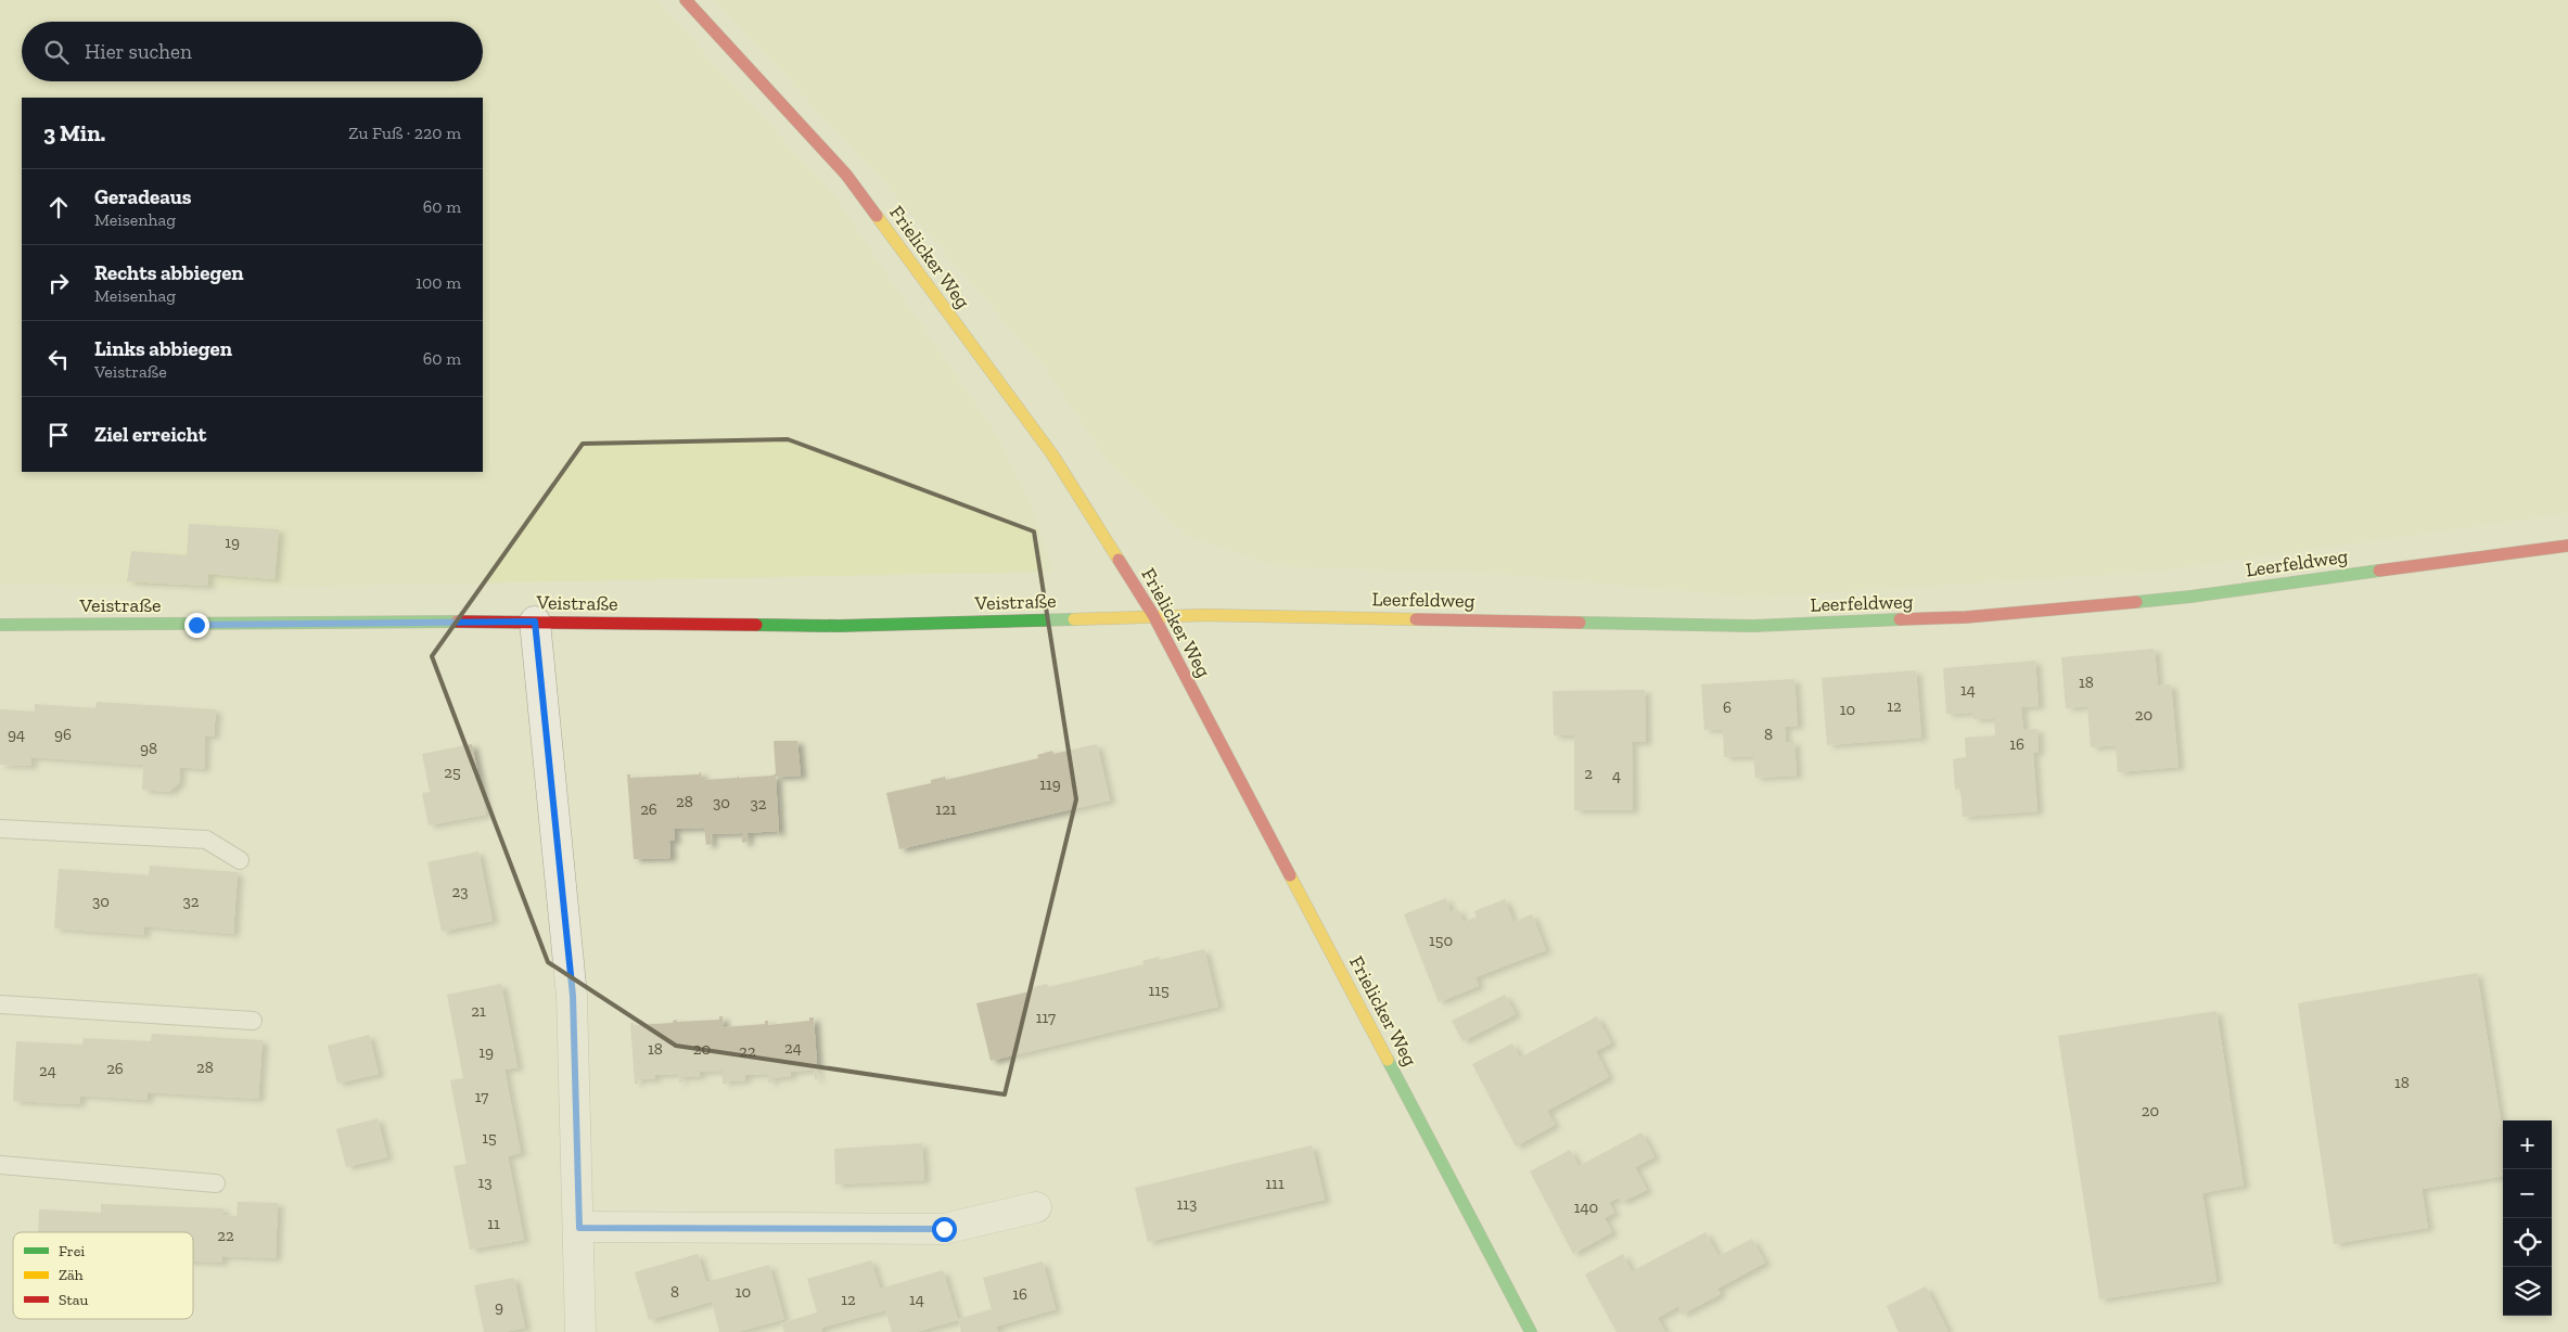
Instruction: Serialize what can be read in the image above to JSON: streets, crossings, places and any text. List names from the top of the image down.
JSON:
{
  "streets": {
    "street": ["Frielicker Weg", "Leerfeldweg", "Veistraße"]
  },
  "crossings": [
    ["Frielicker Weg", "Leerfeldweg"],
    ["Frielicker Weg", "Veistraße"],
    ["Leerfeldweg", "Veistraße"]
  ],
  "house_numbers": [
    "19",
    "18",
    "14",
    "12",
    "6",
    "10",
    "20",
    "94",
    "96",
    "8",
    "16",
    "98",
    "25",
    "2",
    "4",
    "119",
    "28",
    "30",
    "32",
    "26",
    "121",
    "23",
    "30",
    "32",
    "150",
    "115",
    "21",
    "117",
    "24",
    "18",
    "20",
    "22",
    "19",
    "28",
    "26",
    "24",
    "18",
    "17",
    "20",
    "15",
    "13",
    "111",
    "113",
    "140",
    "11",
    "22",
    "8",
    "10",
    "16",
    "12",
    "14",
    "9"
  ],
  "legend": ["Frei", "Zäh", "Stau"],
  "page": {
    "search": "Hier suchen",
    "heading": ["3 Min.", "Zu Fuß · 220 m"],
    "list": [
      ["Geradeaus", "Meisenhag", "60 m"],
      ["Rechts abbiegen", "Meisenhag", "100 m"],
      ["Links abbiegen", "Veistraße", "60 m"],
      "Ziel erreicht"
    ],
    "map_buttons": ["+", "−"]
  }
}
